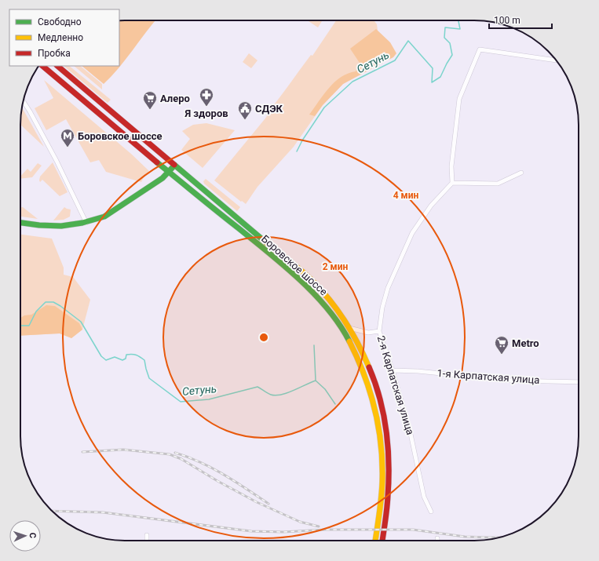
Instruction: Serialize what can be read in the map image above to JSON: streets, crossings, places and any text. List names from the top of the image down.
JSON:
{
  "streets": {
    "main road": ["Боровское шоссе"],
    "street": ["1-я Карпатская улица", "2-я Карпатская улица"]
  },
  "crossings": [
    ["1-я Карпатская улица", "2-я Карпатская улица"]
  ],
  "water": ["Сетунь"],
  "places": {
    "pharmacy": ["Я здоров"],
    "supermarket": ["Алеро", "Metro"],
    "public building": ["СДЭК"],
    "metro station": ["Боровское шоссе"]
  },
  "legend": ["Свободно", "Медленно", "Пробка"],
  "scale_bar": "100 m",
  "north": "right",
  "rings": ["4 мин", "2 мин"]
}
